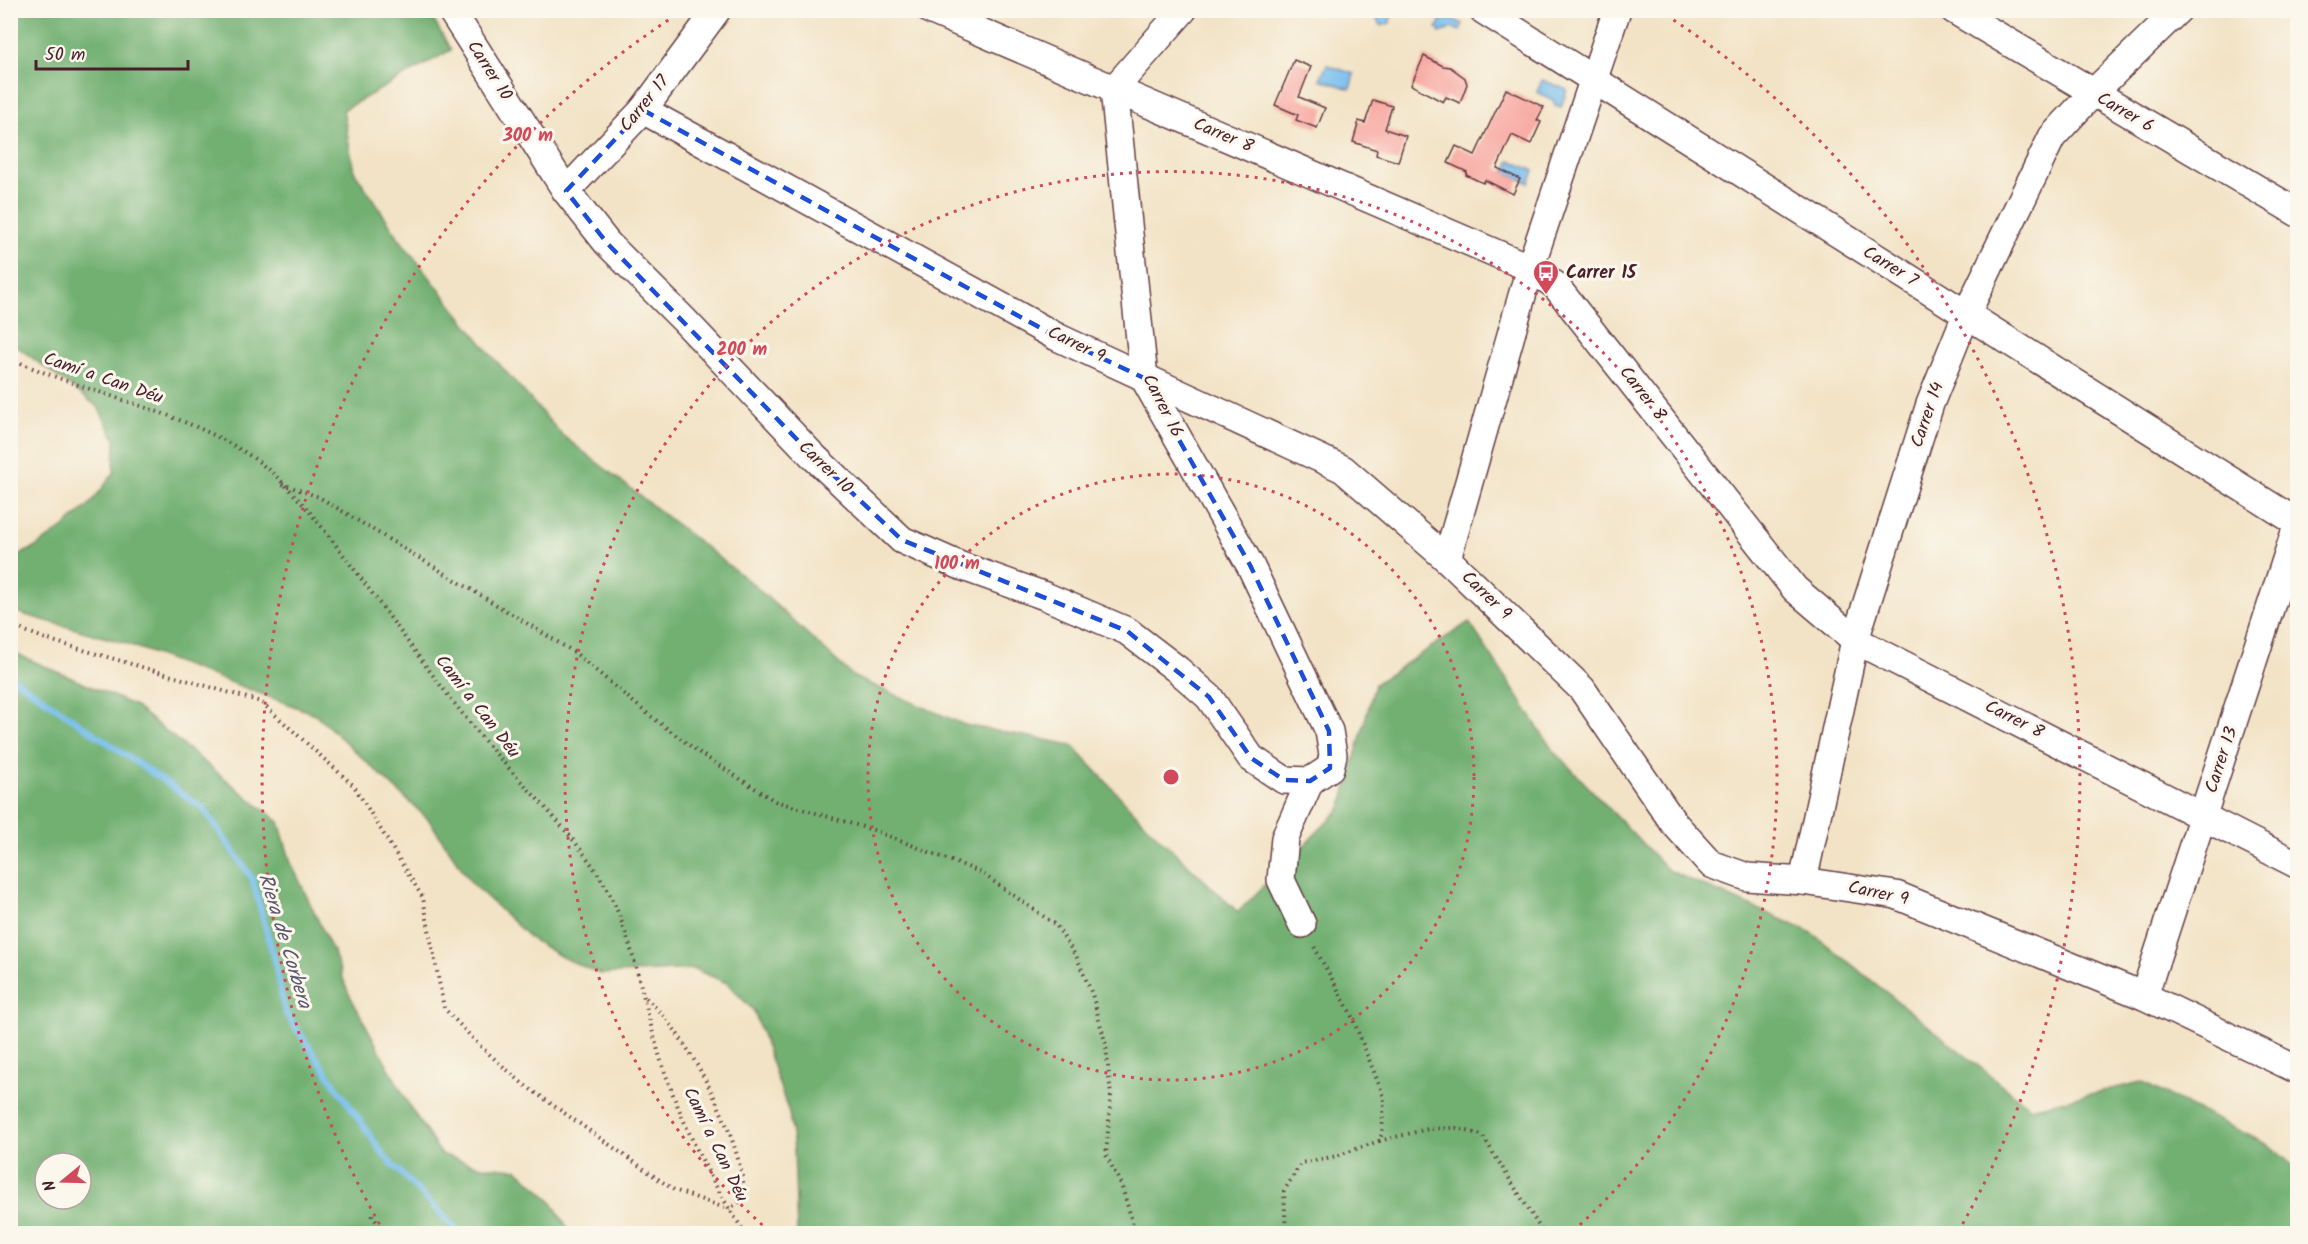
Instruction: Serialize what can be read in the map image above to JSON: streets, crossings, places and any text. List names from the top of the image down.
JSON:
{
  "streets": {
    "street": [
      "Carrer 10",
      "Carrer 17",
      "Carrer 6",
      "Carrer 8",
      "Carrer 7",
      "Carrer 9",
      "Carrer 16",
      "Carrer 14",
      "Carrer 13"
    ],
    "path": ["Camí a Can Déu"]
  },
  "crossings": [
    ["Carrer 10", "Carrer 17"],
    ["Carrer 10", "Carrer 16"],
    ["Carrer 17", "Carrer 9"],
    ["Carrer 6", "Carrer 14"],
    ["Carrer 8", "Carrer 16"],
    ["Carrer 8", "Carrer 14"],
    ["Carrer 8", "Carrer 13"],
    ["Carrer 7", "Carrer 14"],
    ["Carrer 7", "Carrer 13"],
    ["Carrer 9", "Carrer 16"],
    ["Carrer 9", "Carrer 14"],
    ["Carrer 9", "Carrer 13"]
  ],
  "water": ["Riera de Corbera"],
  "places": {
    "bus stop": ["Carrer 15"]
  },
  "scale_bar": "50 m",
  "north": "left",
  "rings": ["300 m", "200 m", "100 m"]
}
